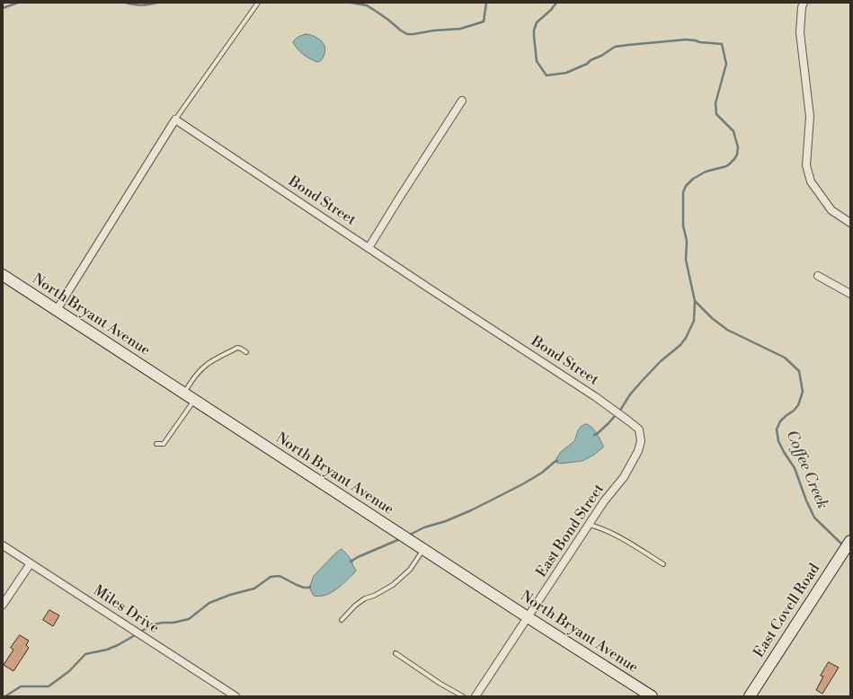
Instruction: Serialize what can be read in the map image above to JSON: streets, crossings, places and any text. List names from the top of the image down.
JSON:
{
  "streets": {
    "street": [
      "Bond Street",
      "North Bryant Avenue",
      "East Bond Street",
      "Miles Drive",
      "East Covell Road"
    ]
  },
  "crossings": [
    ["Bond Street", "East Bond Street"],
    ["North Bryant Avenue", "East Bond Street"]
  ],
  "water": ["Coffee Creek"]
}
